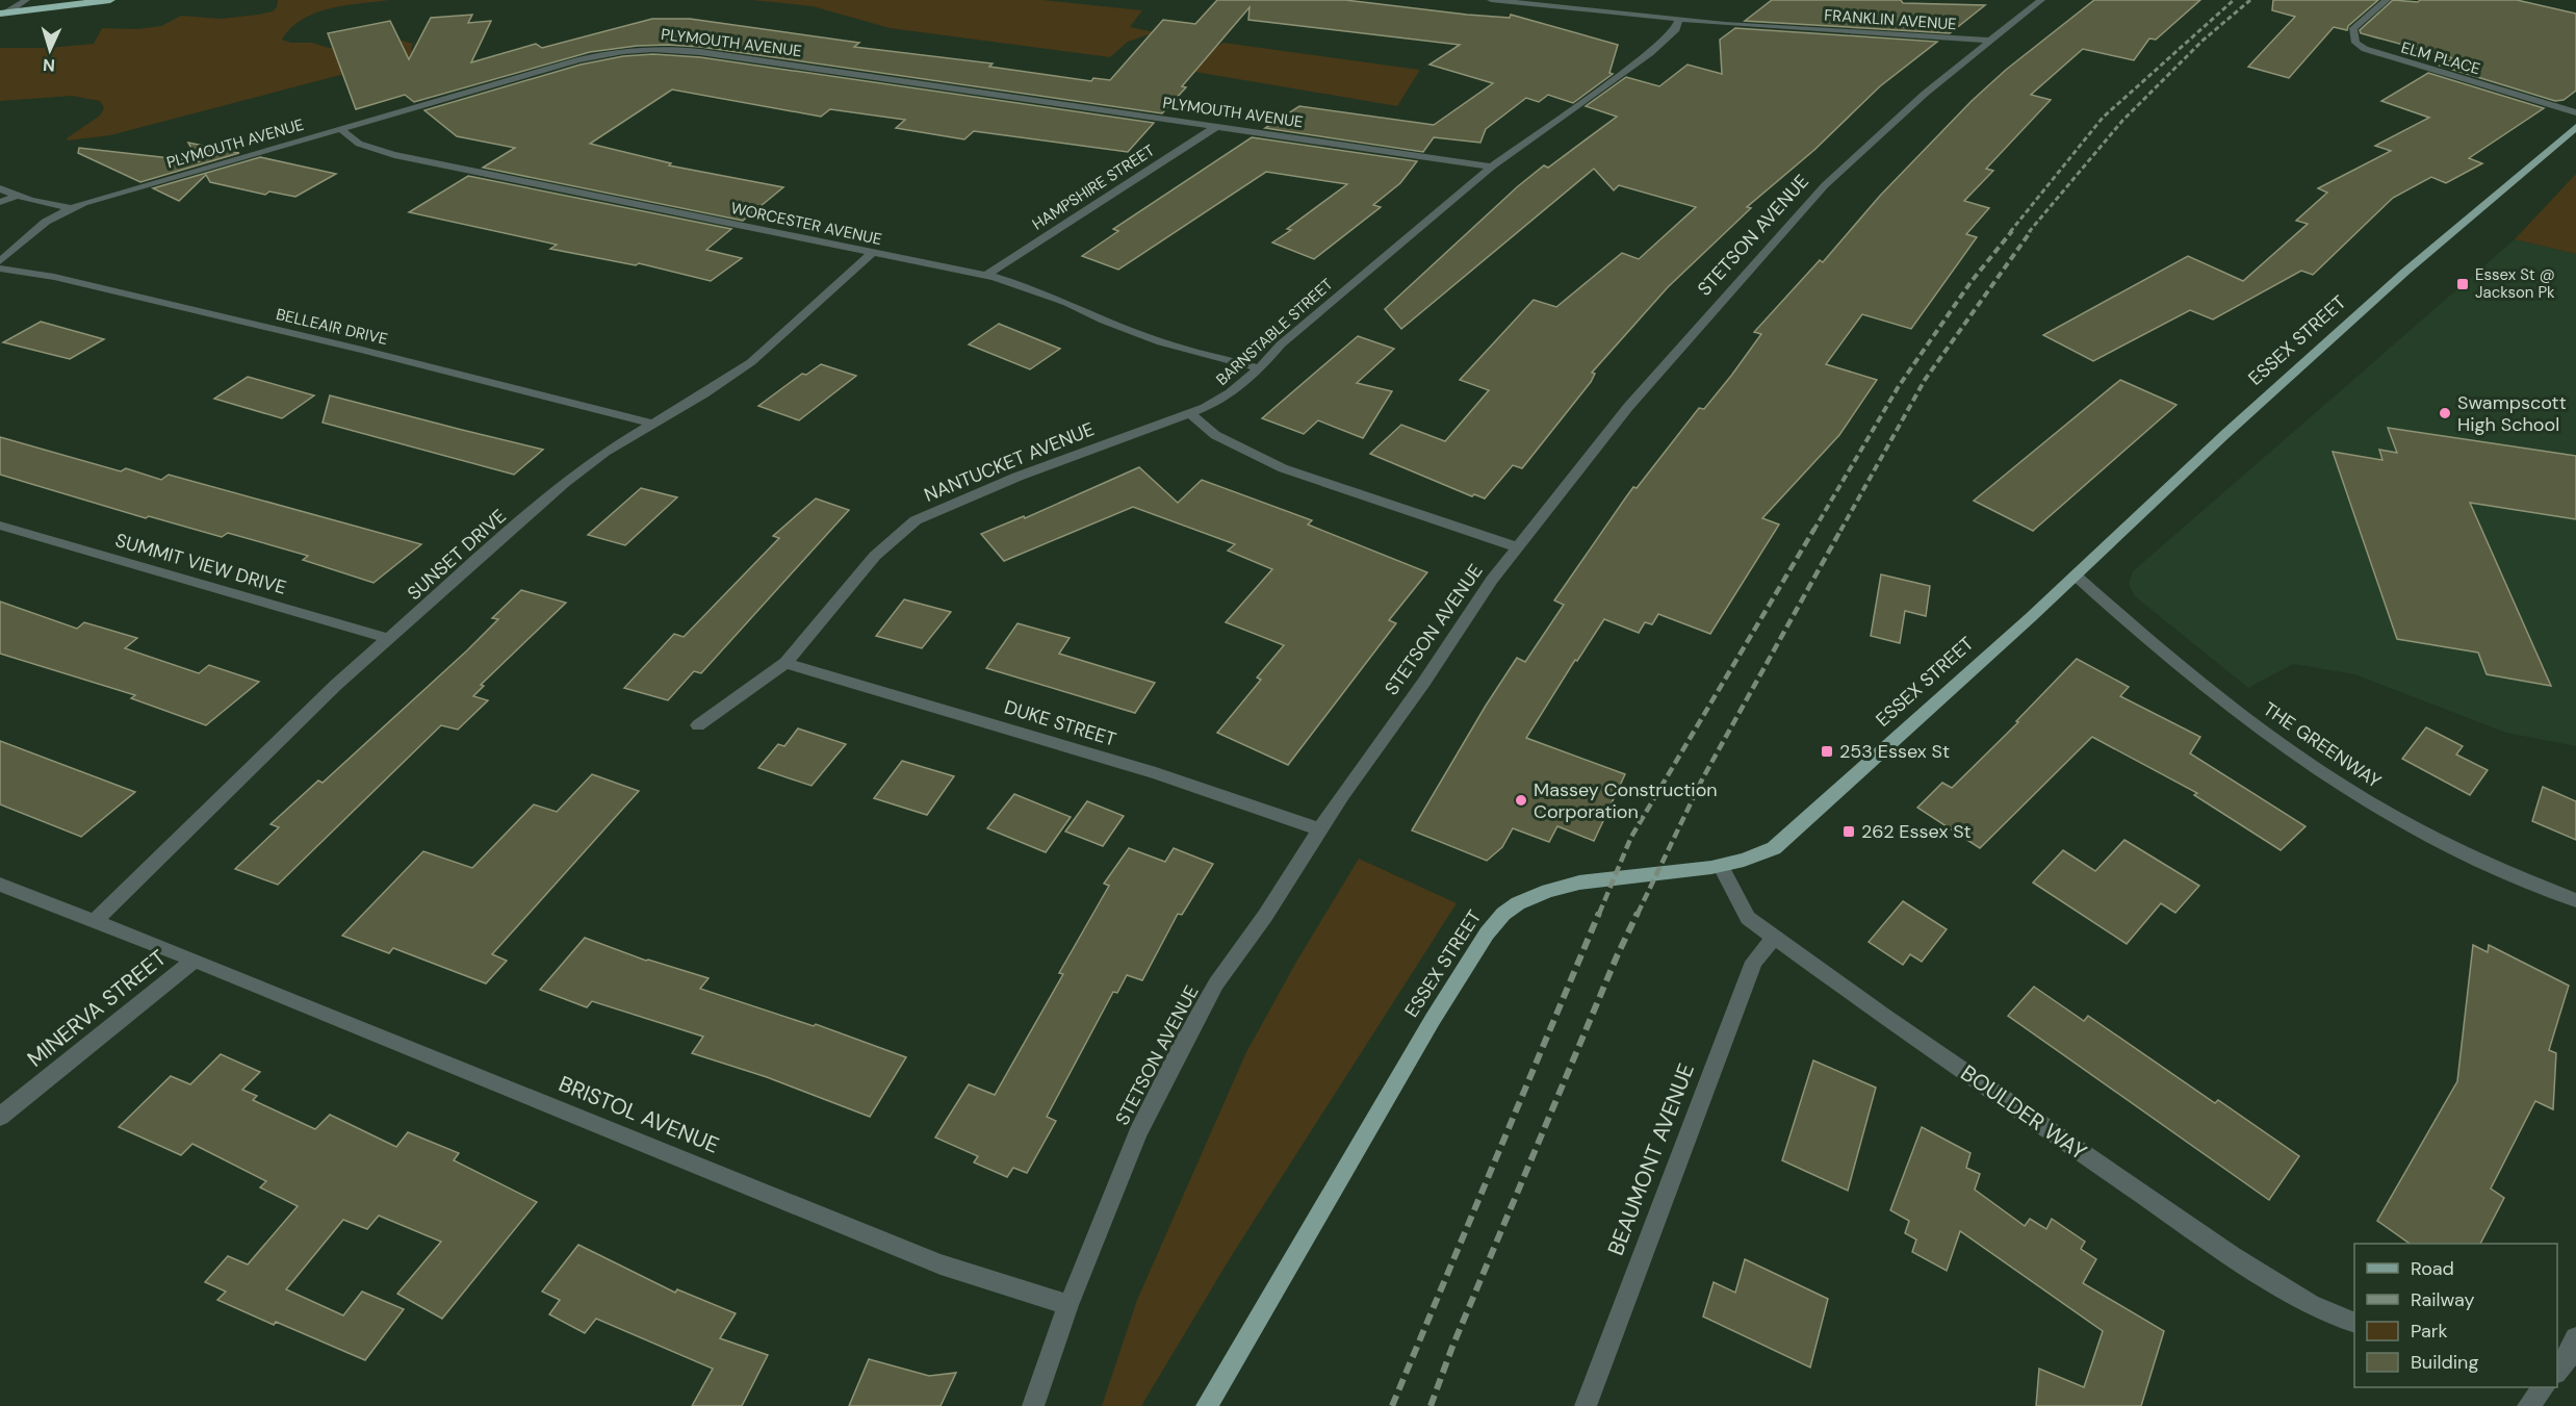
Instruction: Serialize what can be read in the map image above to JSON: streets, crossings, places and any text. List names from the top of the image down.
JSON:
{
  "streets": {
    "main road": ["ESSEX STREET"],
    "street": [
      "FRANKLIN AVENUE",
      "PLYMOUTH AVENUE",
      "ELM PLACE",
      "HAMPSHIRE STREET",
      "WORCESTER AVENUE",
      "STETSON AVENUE",
      "BELLEAIR DRIVE",
      "BARNSTABLE STREET",
      "NANTUCKET AVENUE",
      "SUNSET DRIVE",
      "SUMMIT VIEW DRIVE",
      "DUKE STREET",
      "THE GREENWAY",
      "MINERVA STREET",
      "BOULDER WAY",
      "BRISTOL AVENUE",
      "BEAUMONT AVENUE"
    ]
  },
  "crossings": [
    ["FRANKLIN AVENUE", "STETSON AVENUE"],
    ["FRANKLIN AVENUE", "BARNSTABLE STREET"],
    ["PLYMOUTH AVENUE", "HAMPSHIRE STREET"],
    ["PLYMOUTH AVENUE", "WORCESTER AVENUE"],
    ["PLYMOUTH AVENUE", "BARNSTABLE STREET"],
    ["HAMPSHIRE STREET", "WORCESTER AVENUE"],
    ["WORCESTER AVENUE", "BARNSTABLE STREET"],
    ["WORCESTER AVENUE", "SUNSET DRIVE"],
    ["STETSON AVENUE", "DUKE STREET"],
    ["STETSON AVENUE", "BRISTOL AVENUE"],
    ["BELLEAIR DRIVE", "SUNSET DRIVE"],
    ["BARNSTABLE STREET", "NANTUCKET AVENUE"],
    ["ESSEX STREET", "THE GREENWAY"],
    ["ESSEX STREET", "BOULDER WAY"],
    ["NANTUCKET AVENUE", "DUKE STREET"],
    ["SUNSET DRIVE", "SUMMIT VIEW DRIVE"],
    ["SUNSET DRIVE", "BRISTOL AVENUE"],
    ["MINERVA STREET", "BRISTOL AVENUE"],
    ["BOULDER WAY", "BEAUMONT AVENUE"]
  ],
  "places": {
    "transit": ["Essex St @ Jackson Pk", "253 Essex St", "262 Essex St"],
    "other": ["Swampscott High School", "Massey Construction Corporation"]
  },
  "legend": [
    "Road",
    "Railway",
    "Park",
    "Building"
  ],
  "north": "bottom"
}
